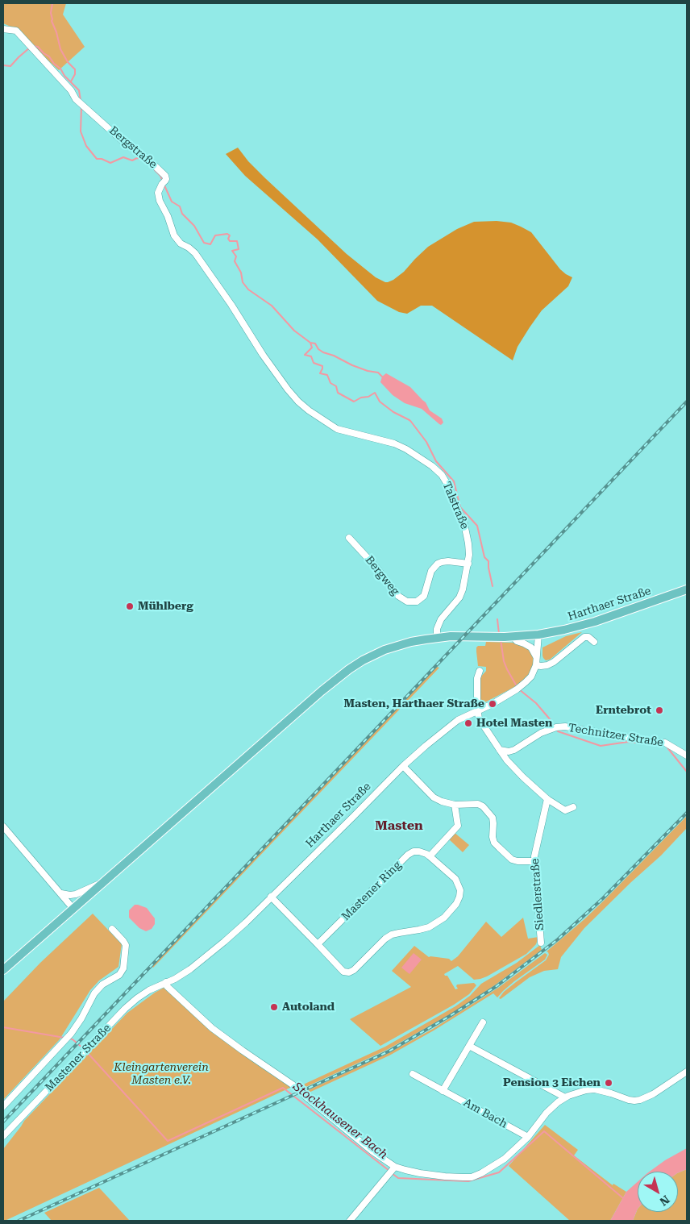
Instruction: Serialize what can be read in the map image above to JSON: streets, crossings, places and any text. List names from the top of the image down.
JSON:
{
  "streets": {
    "main road": ["Harthaer Straße"],
    "street": [
      "Bergstraße",
      "Talstraße",
      "Bergweg",
      "Technitzer Straße",
      "Mastener Ring",
      "Siedlerstraße",
      "Mastener Straße",
      "Am Bach"
    ]
  },
  "crossings": [
    ["Bergstraße", "Talstraße"],
    ["Talstraße", "Bergweg"],
    ["Talstraße", "Harthaer Straße"],
    ["Harthaer Straße", "Mastener Straße"]
  ],
  "districts": ["Masten"],
  "water": ["Stockhausener Bach"],
  "parks": ["Kleingartenverein Masten e.V."],
  "places": [
    "Mühlberg",
    "Masten, Harthaer Straße",
    "Erntebrot",
    "Hotel Masten",
    "Autoland",
    "Pension 3 Eichen"
  ],
  "north": "bottom right"
}
